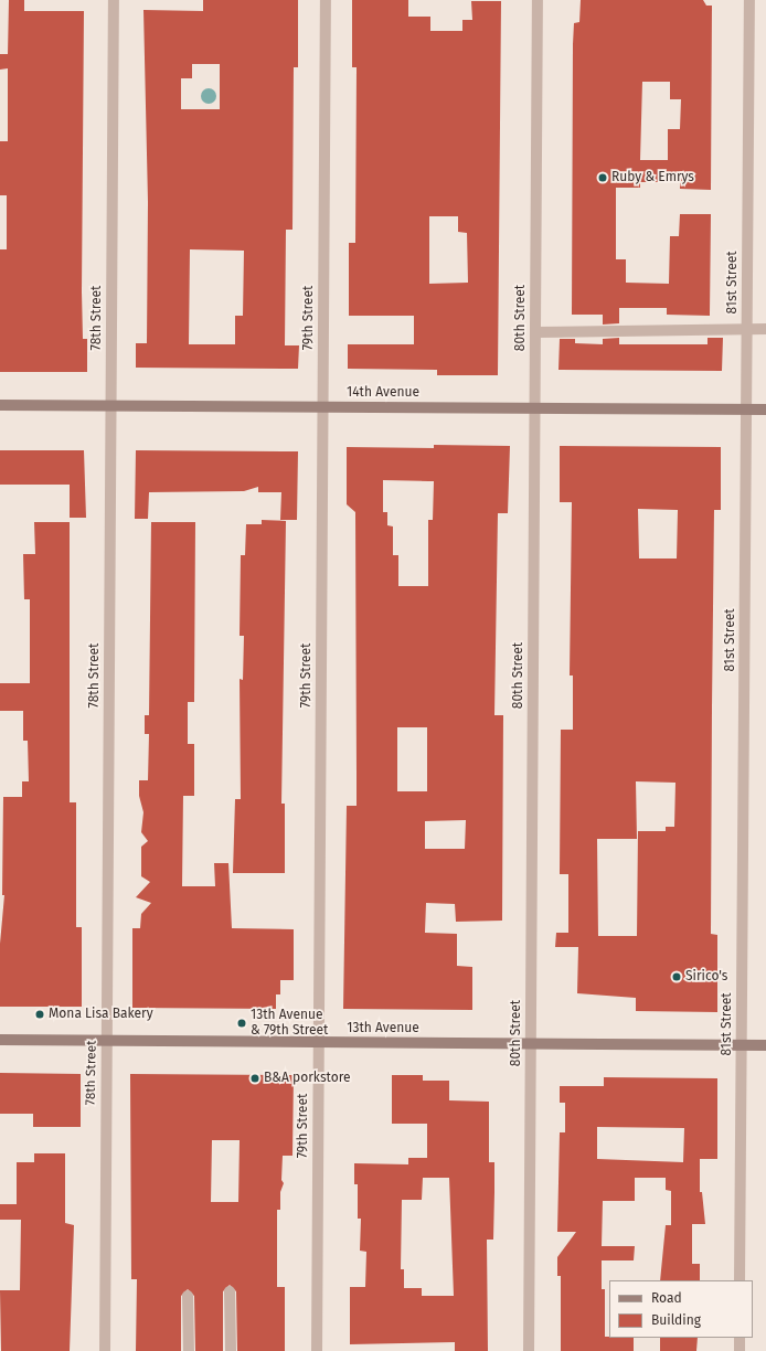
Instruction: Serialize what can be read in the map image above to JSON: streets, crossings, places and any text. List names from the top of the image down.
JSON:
{
  "streets": {
    "main road": ["14th Avenue", "13th Avenue"],
    "street": [
      "81st Street",
      "78th Street",
      "79th Street",
      "80th Street"
    ]
  },
  "crossings": [
    ["81st Street", "14th Avenue"],
    ["81st Street", "13th Avenue"],
    ["78th Street", "14th Avenue"],
    ["78th Street", "13th Avenue"],
    ["79th Street", "14th Avenue"],
    ["79th Street", "13th Avenue"],
    ["80th Street", "14th Avenue"],
    ["80th Street", "13th Avenue"]
  ],
  "places": [
    "Ruby & Emrys",
    "Sirico's",
    "Mona Lisa Bakery",
    "13th Avenue & 79th Street",
    "B&A porkstore"
  ],
  "legend": ["Road", "Building"]
}
